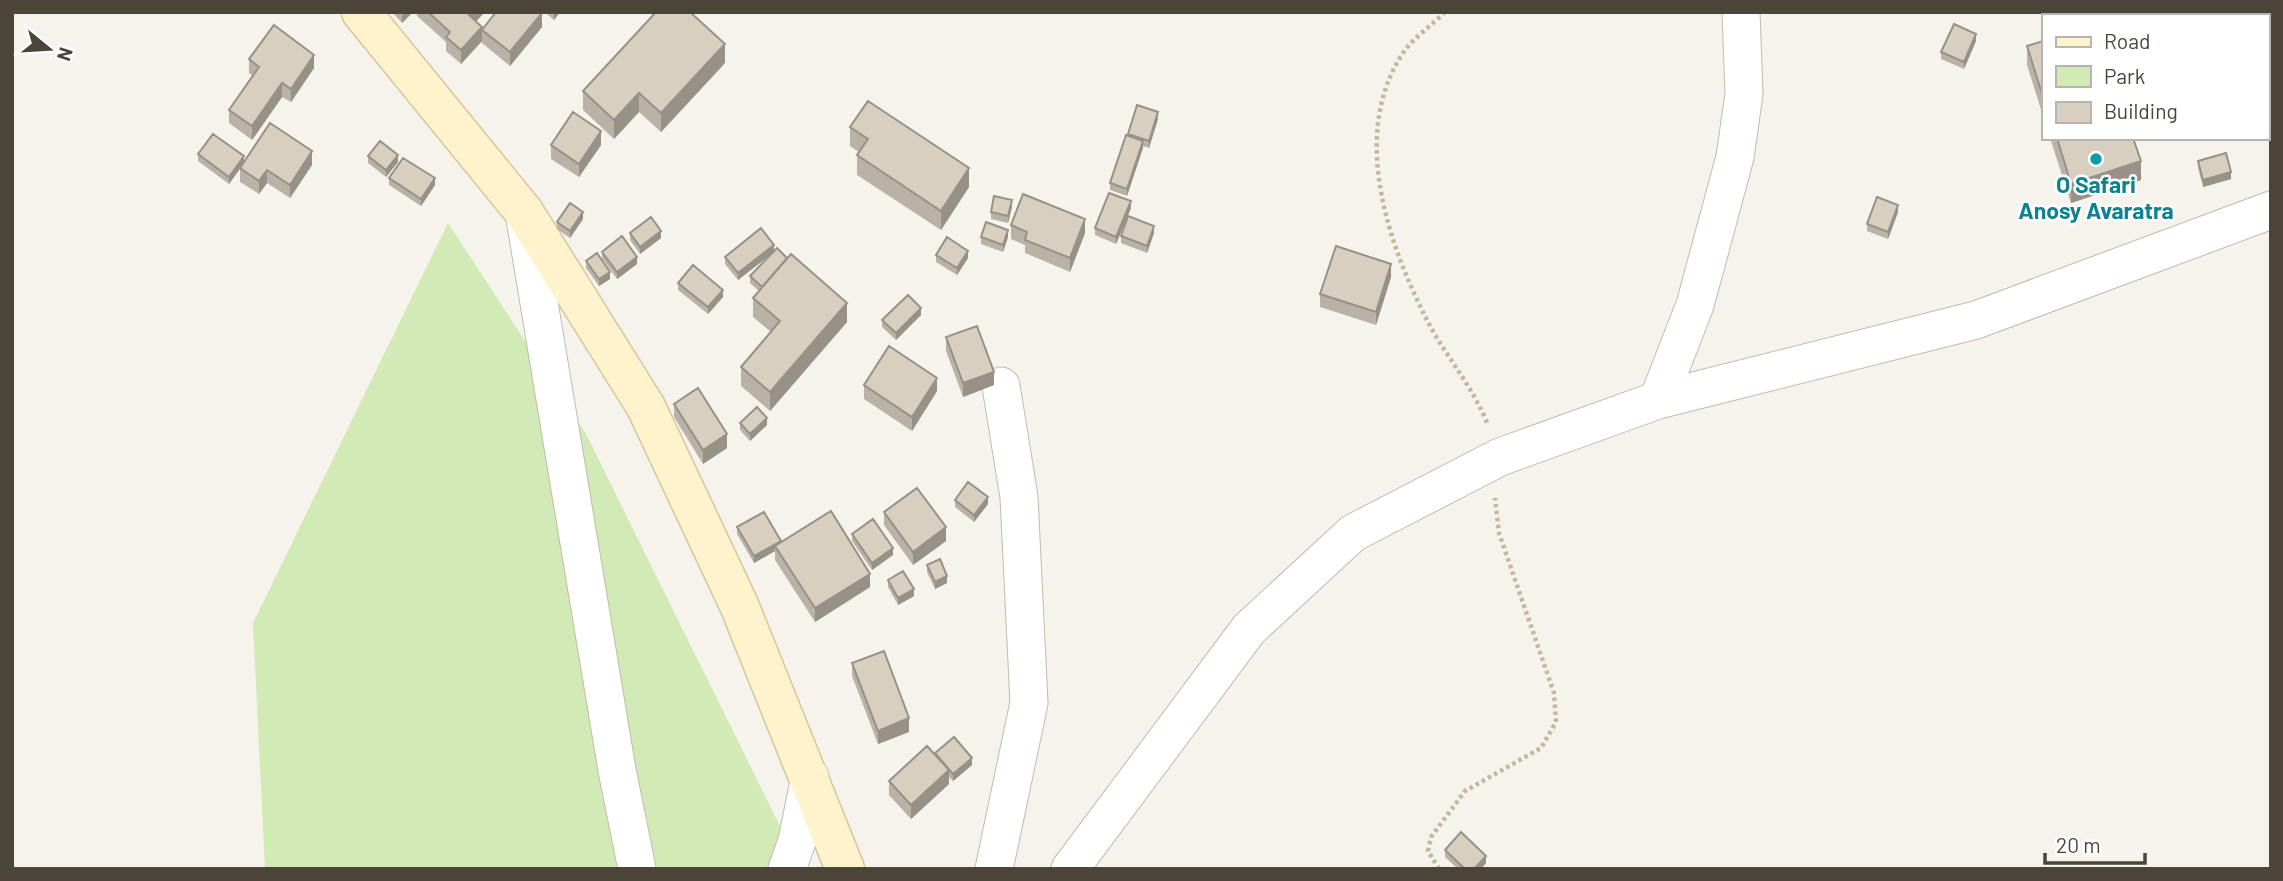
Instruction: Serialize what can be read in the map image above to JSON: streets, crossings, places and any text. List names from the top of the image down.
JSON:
{
  "places": ["O Safari Anosy Avaratra"],
  "legend": ["Road", "Park", "Building"],
  "scale_bar": "20 m",
  "north": "right"
}
